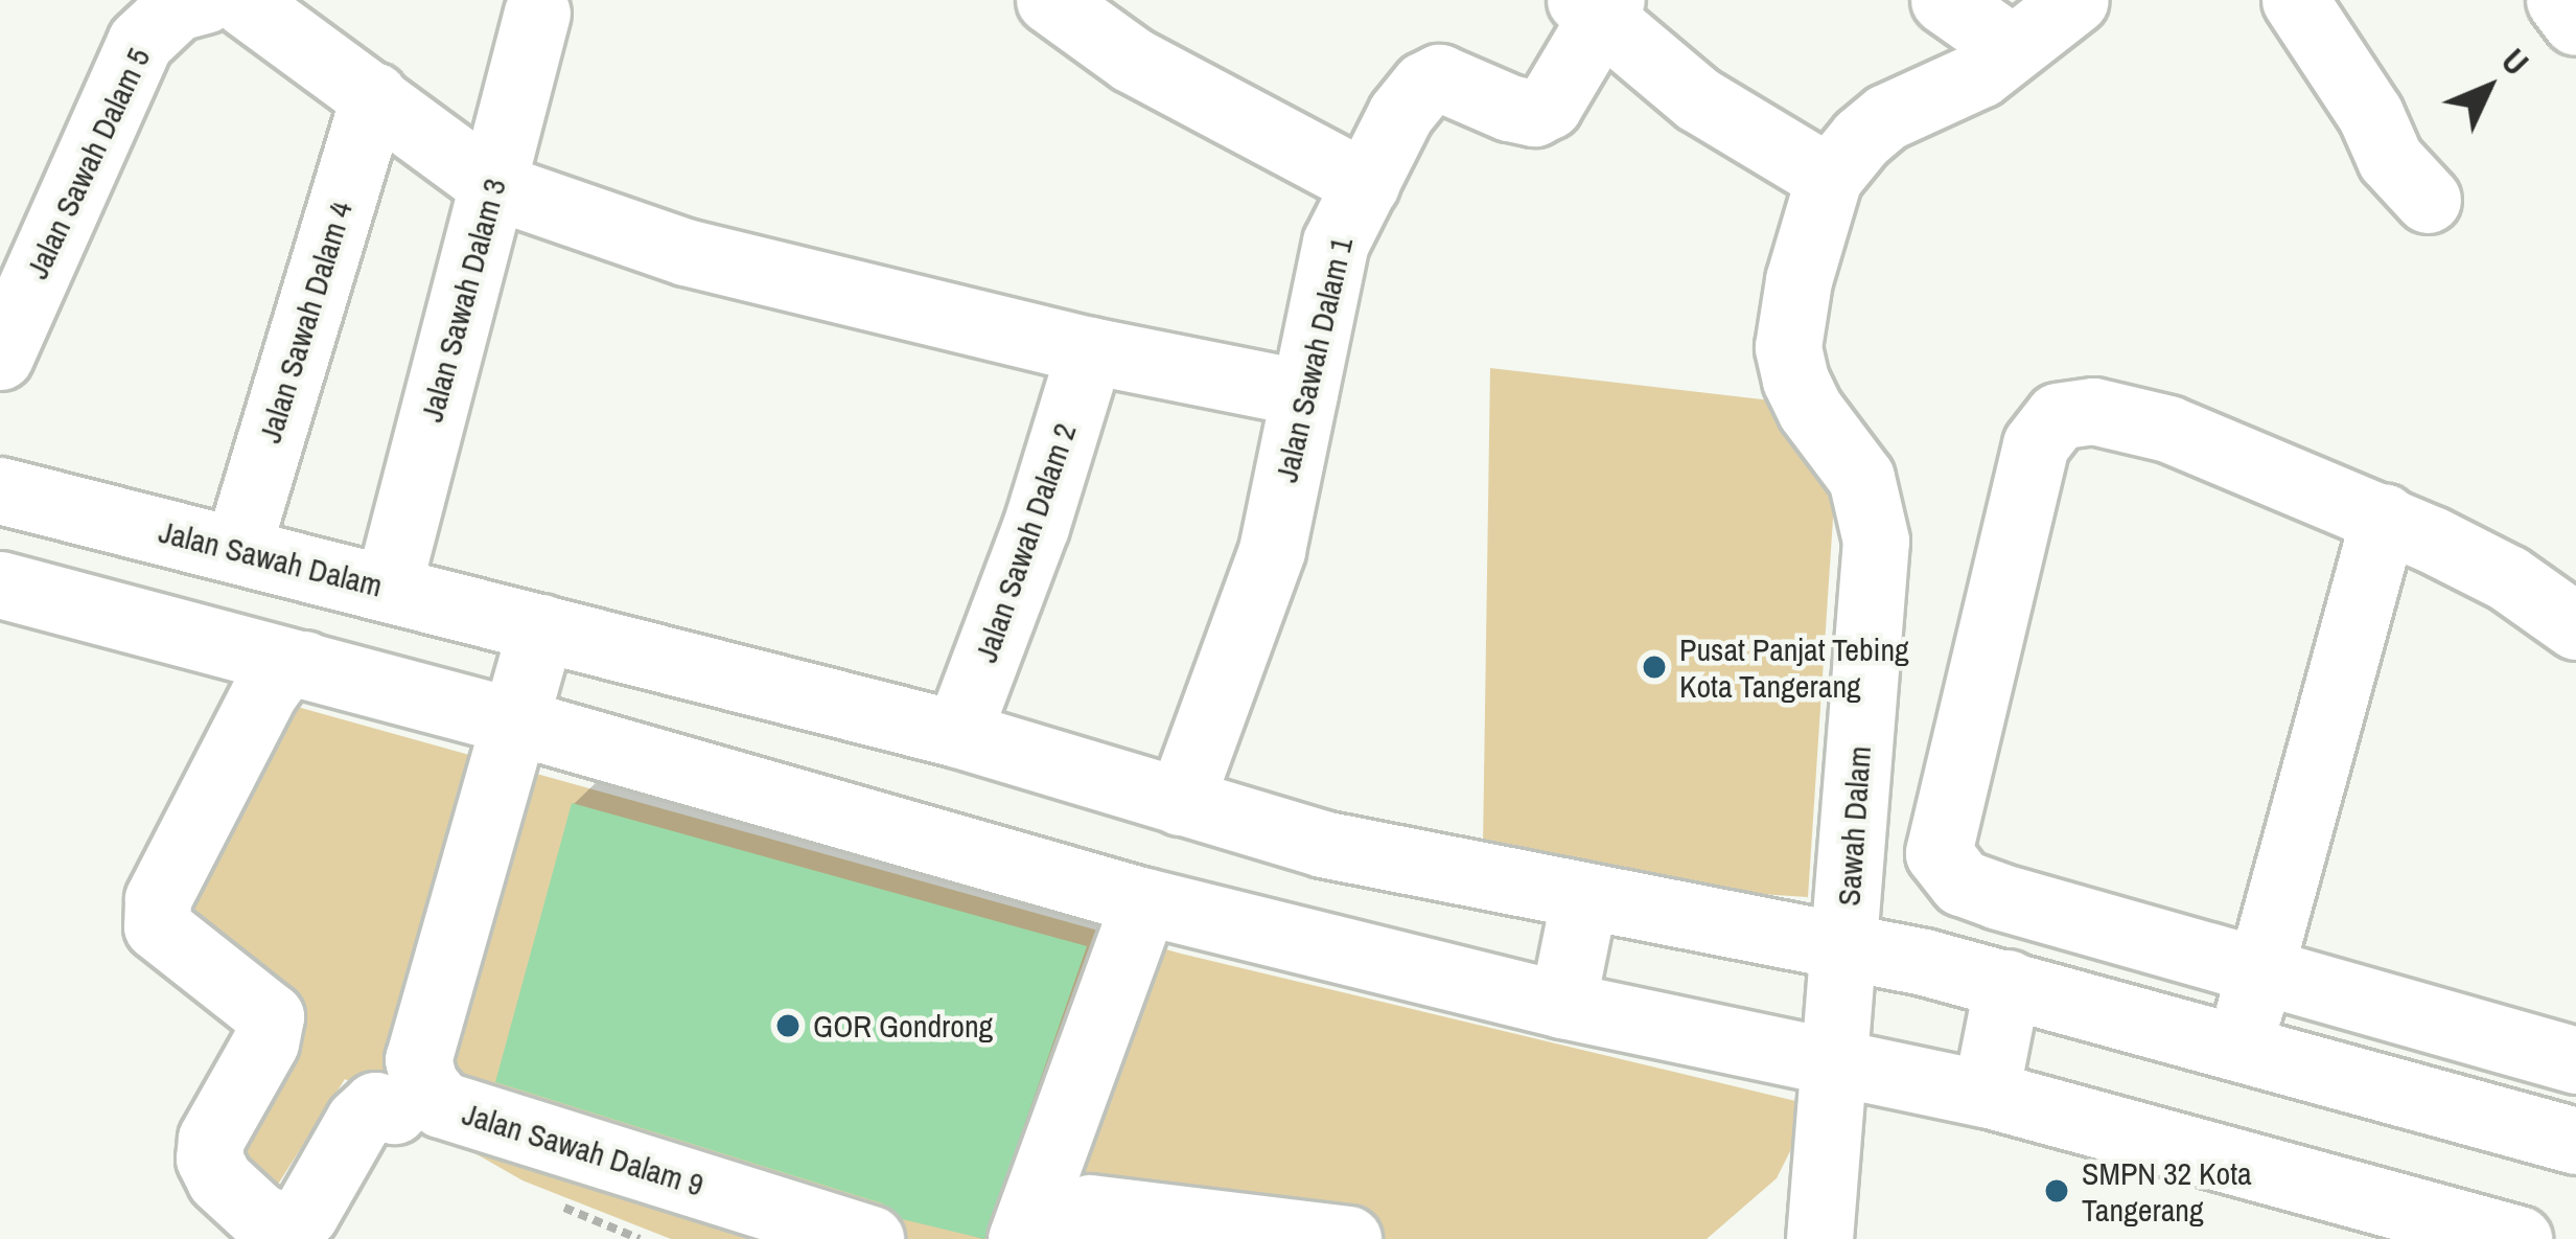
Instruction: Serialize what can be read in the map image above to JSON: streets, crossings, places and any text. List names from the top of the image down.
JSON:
{
  "streets": {
    "street": [
      "Jalan Sawah Dalam 5",
      "Jalan Sawah Dalam 3",
      "Jalan Sawah Dalam 4",
      "Jalan Sawah Dalam 1",
      "Jalan Sawah Dalam 2",
      "Jalan Sawah Dalam",
      "Sawah Dalam",
      "Jalan Sawah Dalam 9"
    ]
  },
  "crossings": [
    ["Jalan Sawah Dalam 3", "Jalan Sawah Dalam"],
    ["Jalan Sawah Dalam 4", "Jalan Sawah Dalam"],
    ["Jalan Sawah Dalam", "Jalan Sawah Dalam 9"]
  ],
  "places": ["Pusat Panjat Tebing Kota Tangerang", "GOR Gondrong", "SMPN 32 Kota Tangerang"],
  "north": "top right"
}
